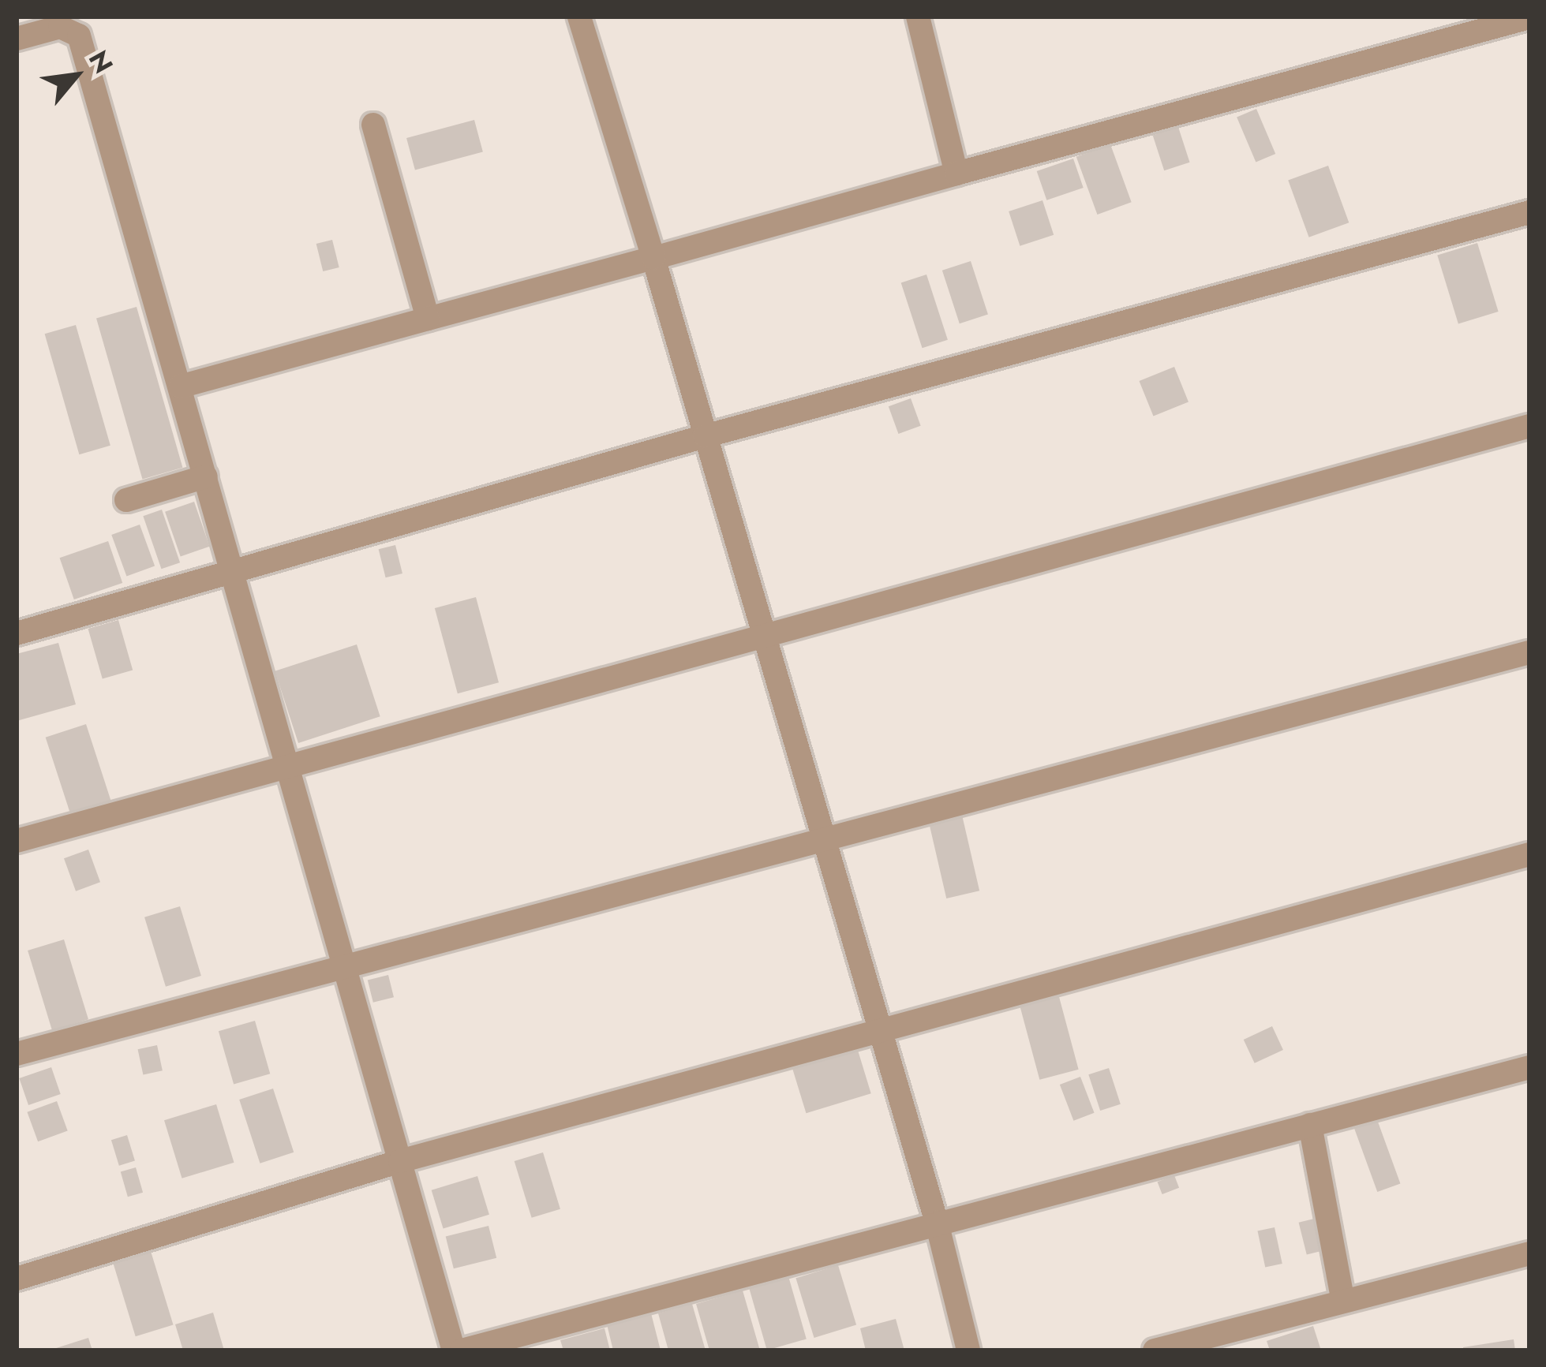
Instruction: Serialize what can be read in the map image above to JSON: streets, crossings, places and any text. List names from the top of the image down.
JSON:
{
  "north": "top right"
}
